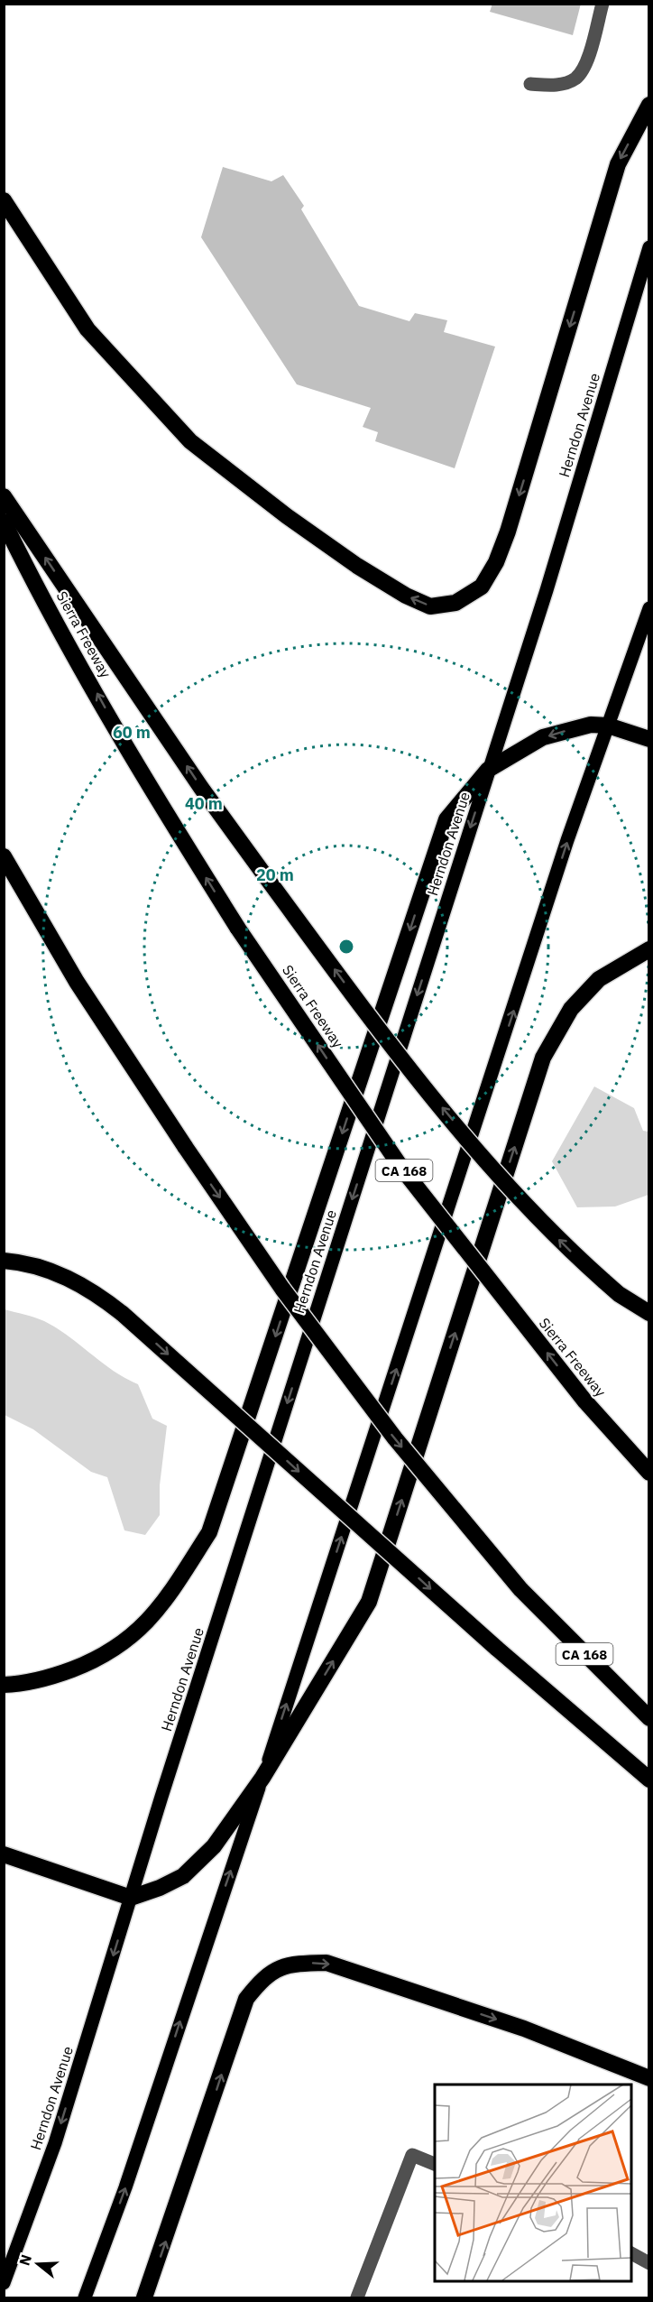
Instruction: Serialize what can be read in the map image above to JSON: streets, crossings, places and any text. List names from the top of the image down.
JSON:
{
  "streets": {
    "highway": ["Sierra Freeway", "CA 168"],
    "main road": ["Herndon Avenue"]
  },
  "north": "left",
  "rings": ["60 m", "40 m", "20 m"]
}
